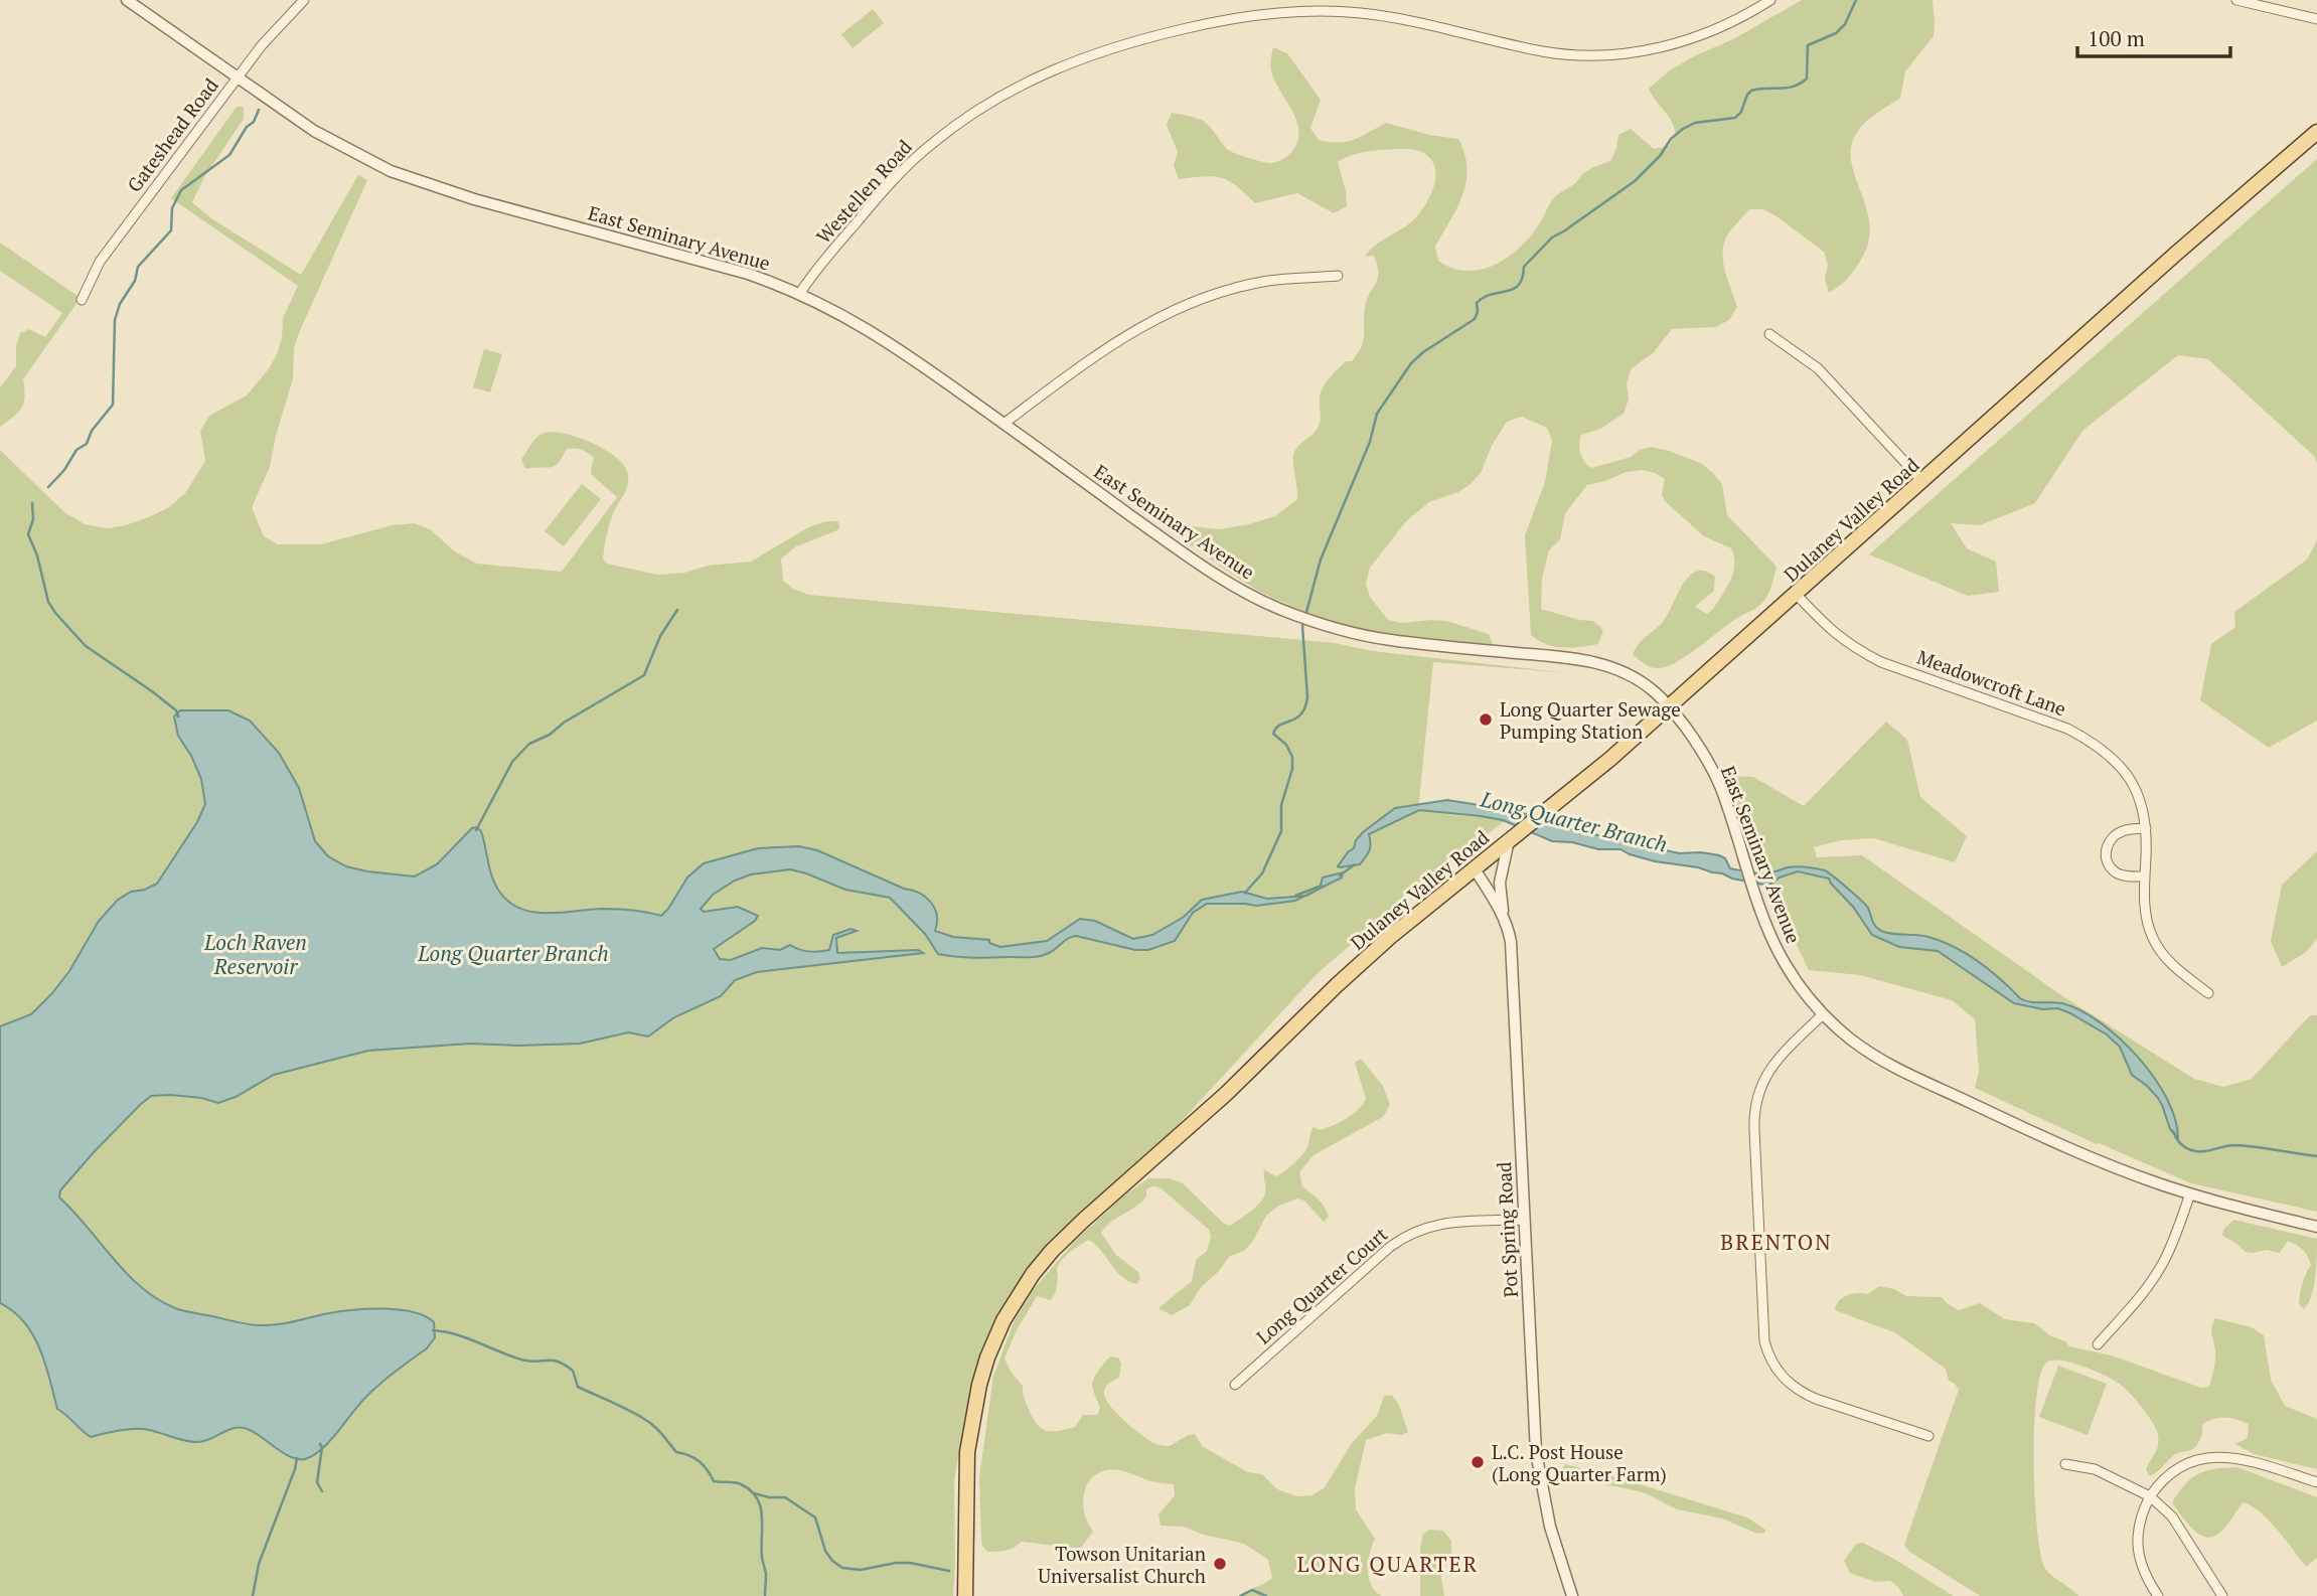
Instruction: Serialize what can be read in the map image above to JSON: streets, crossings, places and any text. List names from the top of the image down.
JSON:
{
  "streets": {
    "main road": ["Dulaney Valley Road"],
    "street": [
      "Gateshead Road",
      "Westellen Road",
      "East Seminary Avenue",
      "Meadowcroft Lane",
      "Pot Spring Road",
      "Long Quarter Court"
    ]
  },
  "crossings": [
    ["Gateshead Road", "East Seminary Avenue"],
    ["Westellen Road", "East Seminary Avenue"],
    ["East Seminary Avenue", "Dulaney Valley Road"],
    ["Dulaney Valley Road", "Meadowcroft Lane"],
    ["Dulaney Valley Road", "Pot Spring Road"],
    ["Pot Spring Road", "Long Quarter Court"]
  ],
  "districts": ["BRENTON", "LONG QUARTER"],
  "water": ["Long Quarter Branch", "Loch Raven Reservoir"],
  "places": ["Long Quarter Sewage Pumping Station", "L.C. Post House (Long Quarter Farm)", "Towson Unitarian Universalist Church"],
  "scale_bar": "100 m"
}
